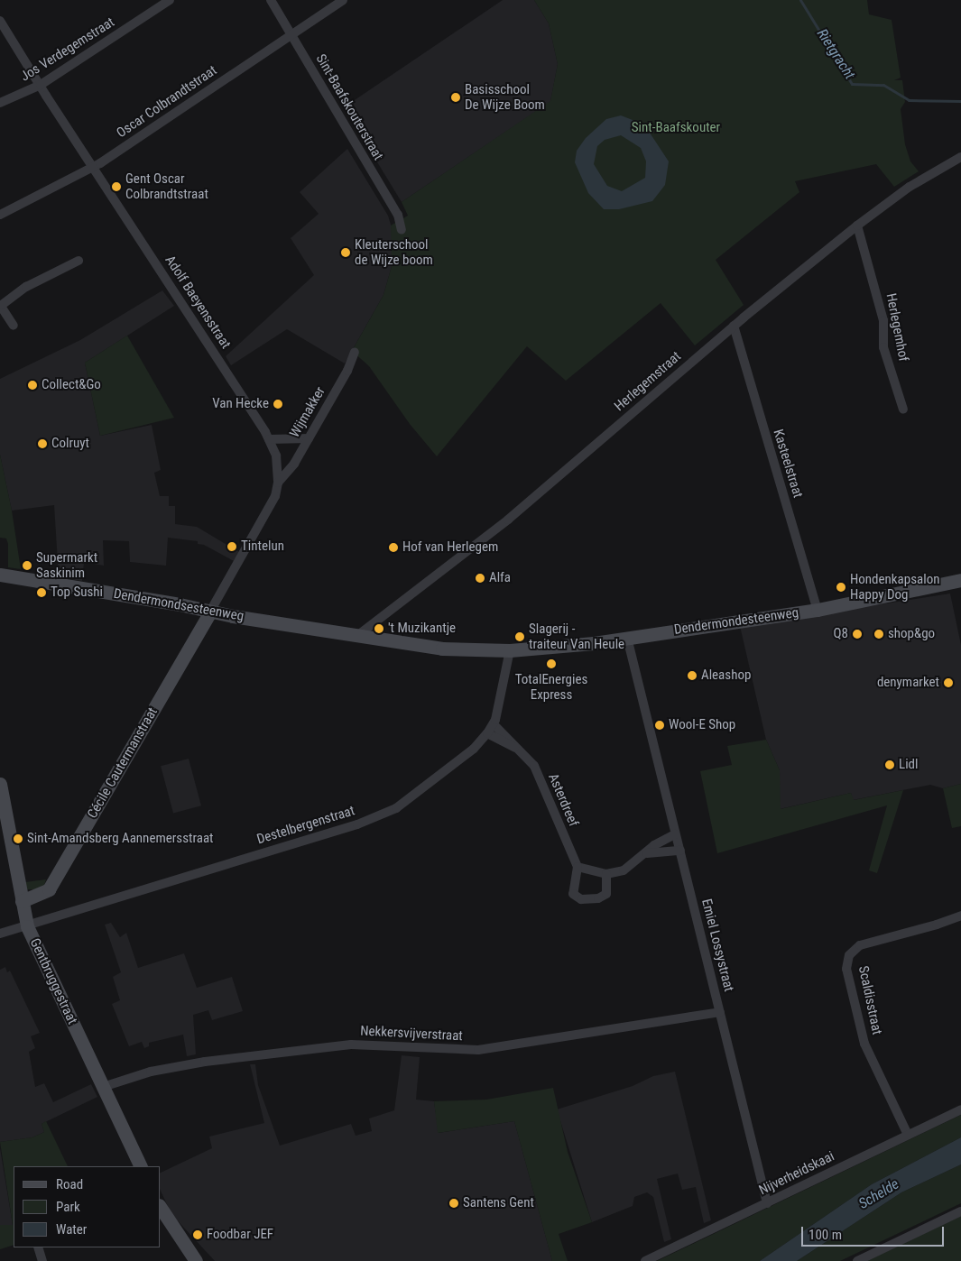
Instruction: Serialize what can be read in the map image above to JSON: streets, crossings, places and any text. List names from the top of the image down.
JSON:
{
  "streets": {
    "main road": [
      "Dendermondsesteenweg",
      "Dendermondesteenweg",
      "Cécile Cautermanstraat",
      "Gentbruggestraat"
    ],
    "street": [
      "Jos Verdegemstraat",
      "Oscar Colbrandtstraat",
      "Sint-Baafskouterstraat",
      "Adolf Baeyensstraat",
      "Herlegemhof",
      "Herlegemstraat",
      "Wijmakker",
      "Kasteelstraat",
      "Asterdreef",
      "Destelbergenstraat",
      "Emiel Lossystraat",
      "Scaldisstraat",
      "Nekkersvijverstraat",
      "Nijverheidskaai"
    ]
  },
  "crossings": [
    ["Jos Verdegemstraat", "Adolf Baeyensstraat"],
    ["Oscar Colbrandtstraat", "Sint-Baafskouterstraat"],
    ["Oscar Colbrandtstraat", "Adolf Baeyensstraat"],
    ["Adolf Baeyensstraat", "Wijmakker"],
    ["Adolf Baeyensstraat", "Dendermondsesteenweg"],
    ["Adolf Baeyensstraat", "Cécile Cautermanstraat"],
    ["Herlegemhof", "Herlegemstraat"],
    ["Herlegemstraat", "Kasteelstraat"],
    ["Herlegemstraat", "Dendermondsesteenweg"],
    ["Kasteelstraat", "Dendermondesteenweg"],
    ["Dendermondsesteenweg", "Dendermondesteenweg"],
    ["Dendermondsesteenweg", "Cécile Cautermanstraat"],
    ["Dendermondsesteenweg", "Destelbergenstraat"],
    ["Dendermondesteenweg", "Destelbergenstraat"],
    ["Dendermondesteenweg", "Emiel Lossystraat"],
    ["Cécile Cautermanstraat", "Gentbruggestraat"],
    ["Asterdreef", "Destelbergenstraat"],
    ["Destelbergenstraat", "Gentbruggestraat"],
    ["Emiel Lossystraat", "Nekkersvijverstraat"],
    ["Emiel Lossystraat", "Nijverheidskaai"],
    ["Gentbruggestraat", "Nekkersvijverstraat"],
    ["Scaldisstraat", "Nijverheidskaai"]
  ],
  "water": ["Rietgracht", "Schelde"],
  "parks": ["Sint-Baafskouter"],
  "places": [
    "Basisschool De Wijze Boom",
    "Gent Oscar Colbrandtstraat",
    "Kleuterschool de Wijze boom",
    "Collect&Go",
    "Van Hecke",
    "Colruyt",
    "Tintelun",
    "Hof van Herlegem",
    "Supermarkt Saskinim",
    "Alfa",
    "Hondenkapsalon Happy Dog",
    "Top Sushi",
    "'t Muzikantje",
    "Q8",
    "shop&go",
    "Slagerij - traiteur Van Heule",
    "TotalEnergies Express",
    "Aleashop",
    "denymarket",
    "Wool-E Shop",
    "Lidl",
    "Sint-Amandsberg Aannemersstraat",
    "Santens Gent",
    "Foodbar JEF"
  ],
  "legend": ["Road", "Park", "Water"],
  "scale_bar": "100 m"
}
